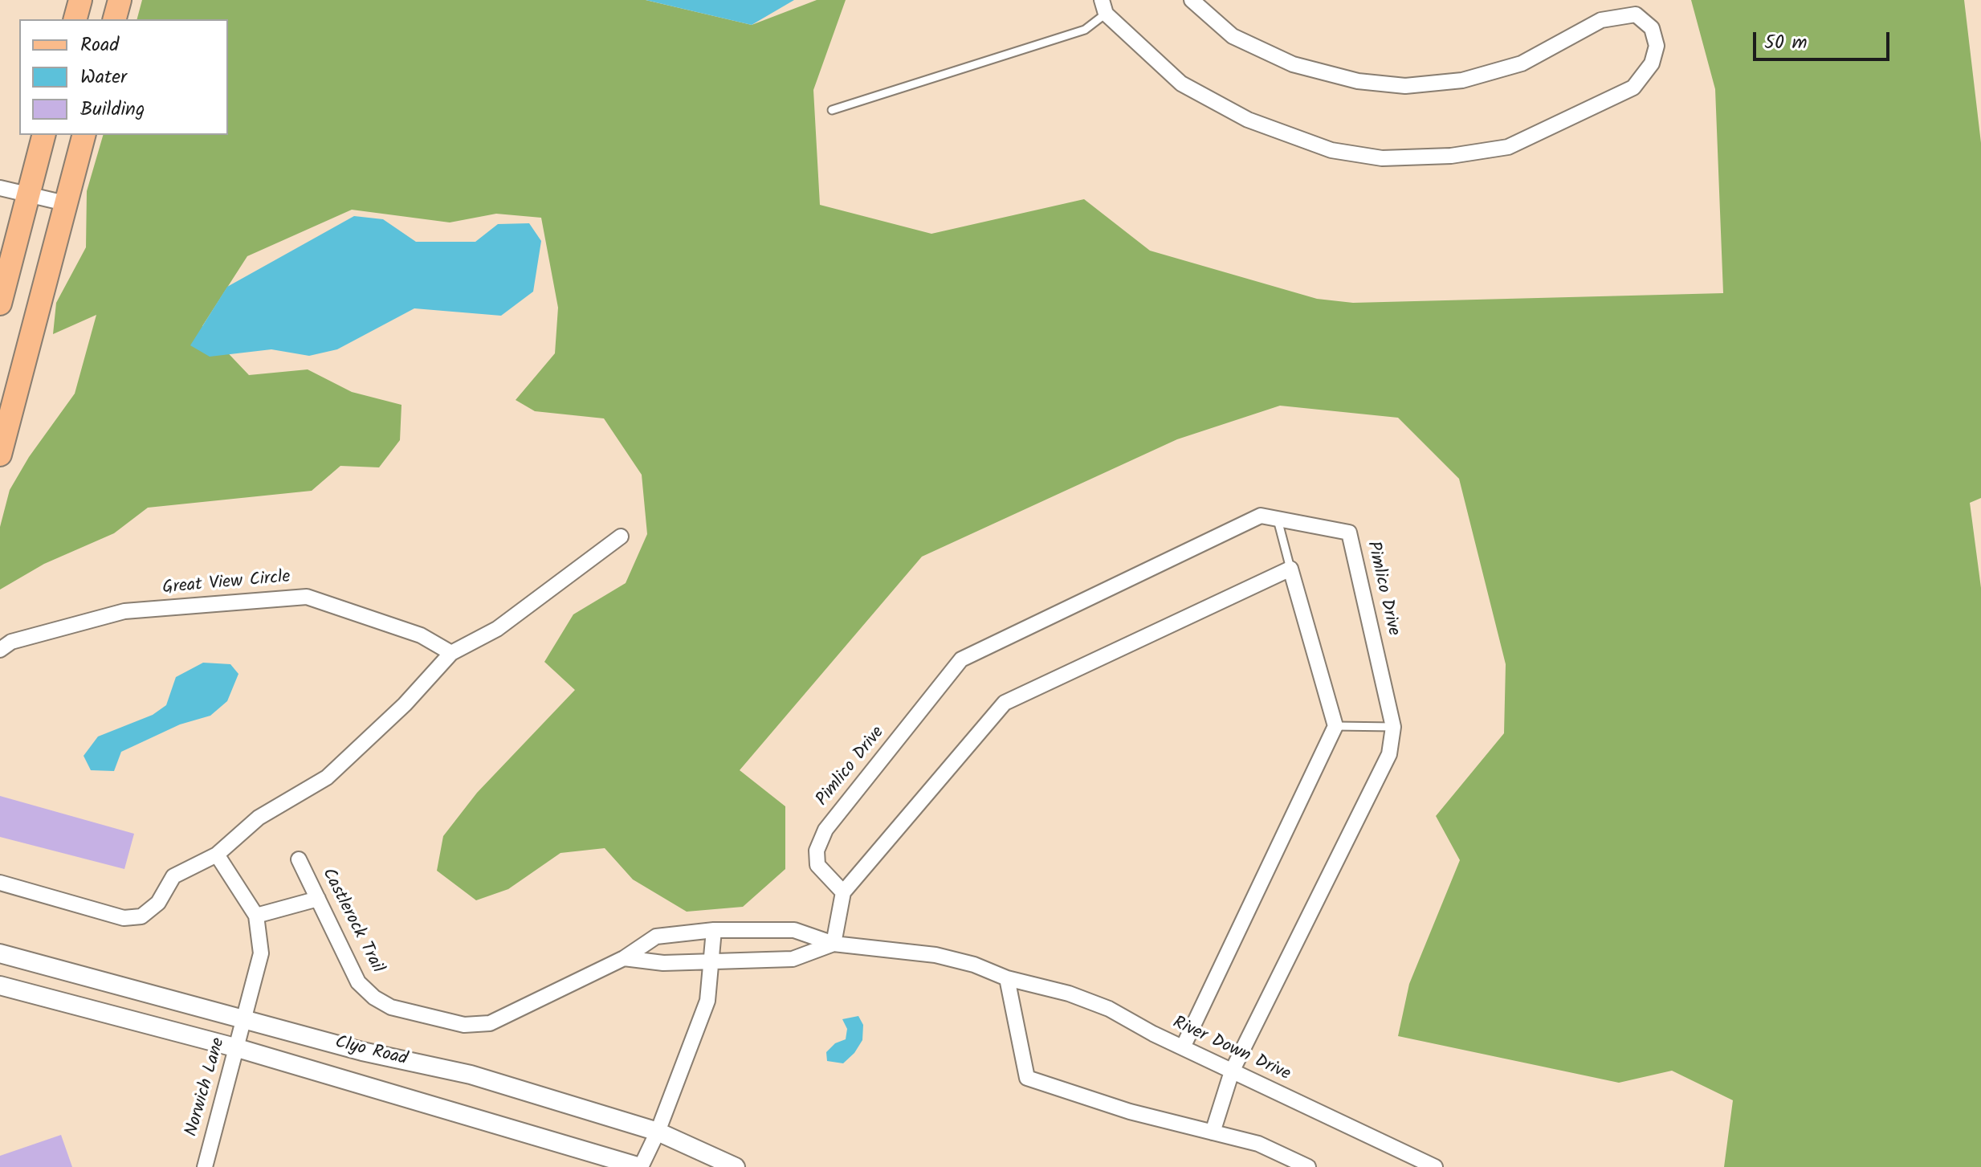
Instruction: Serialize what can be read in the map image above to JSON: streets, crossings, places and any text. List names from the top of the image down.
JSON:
{
  "streets": {
    "street": [
      "Great View Circle",
      "Pimlico Drive",
      "Castlerock Trail",
      "River Down Drive",
      "Clyo Road",
      "Norwich Lane"
    ]
  },
  "crossings": [
    ["Pimlico Drive", "River Down Drive"],
    ["Castlerock Trail", "River Down Drive"],
    ["Clyo Road", "Norwich Lane"]
  ],
  "legend": ["Road", "Water", "Building"],
  "scale_bar": "50 m"
}
